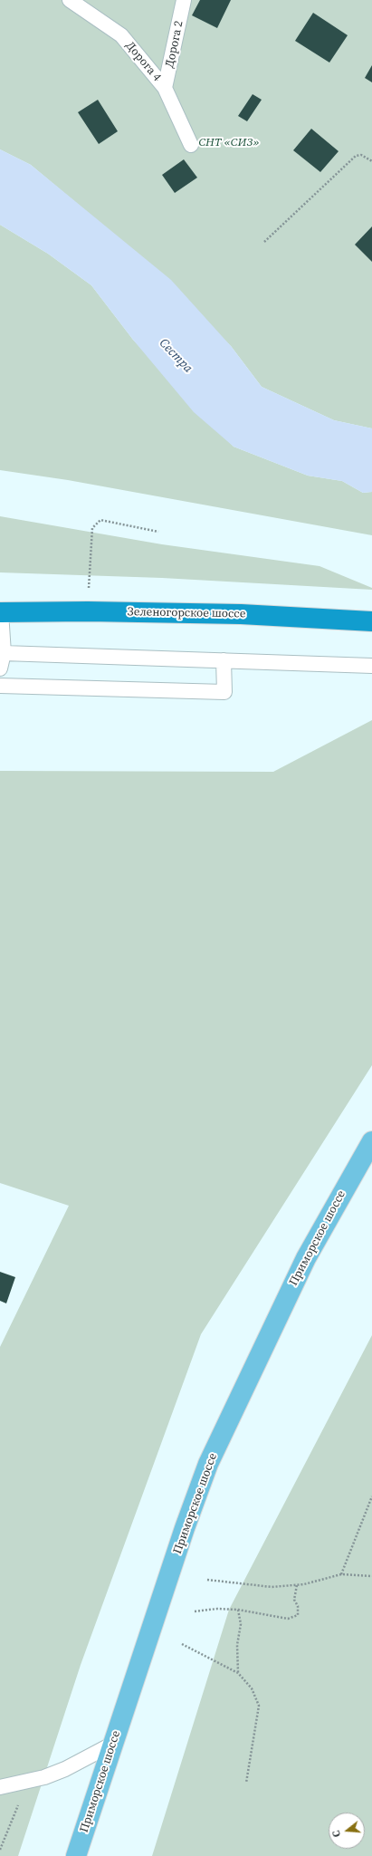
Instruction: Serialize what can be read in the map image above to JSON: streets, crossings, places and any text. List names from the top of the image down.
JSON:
{
  "streets": {
    "highway": ["Зеленогорское шоссе"],
    "main road": ["Приморское шоссе"],
    "lane": ["Дорога 2", "Дорога 4"]
  },
  "crossings": [
    ["Дорога 2", "Дорога 4"]
  ],
  "water": ["Сестра"],
  "parks": ["СНТ «СИЗ»"],
  "north": "left"
}
